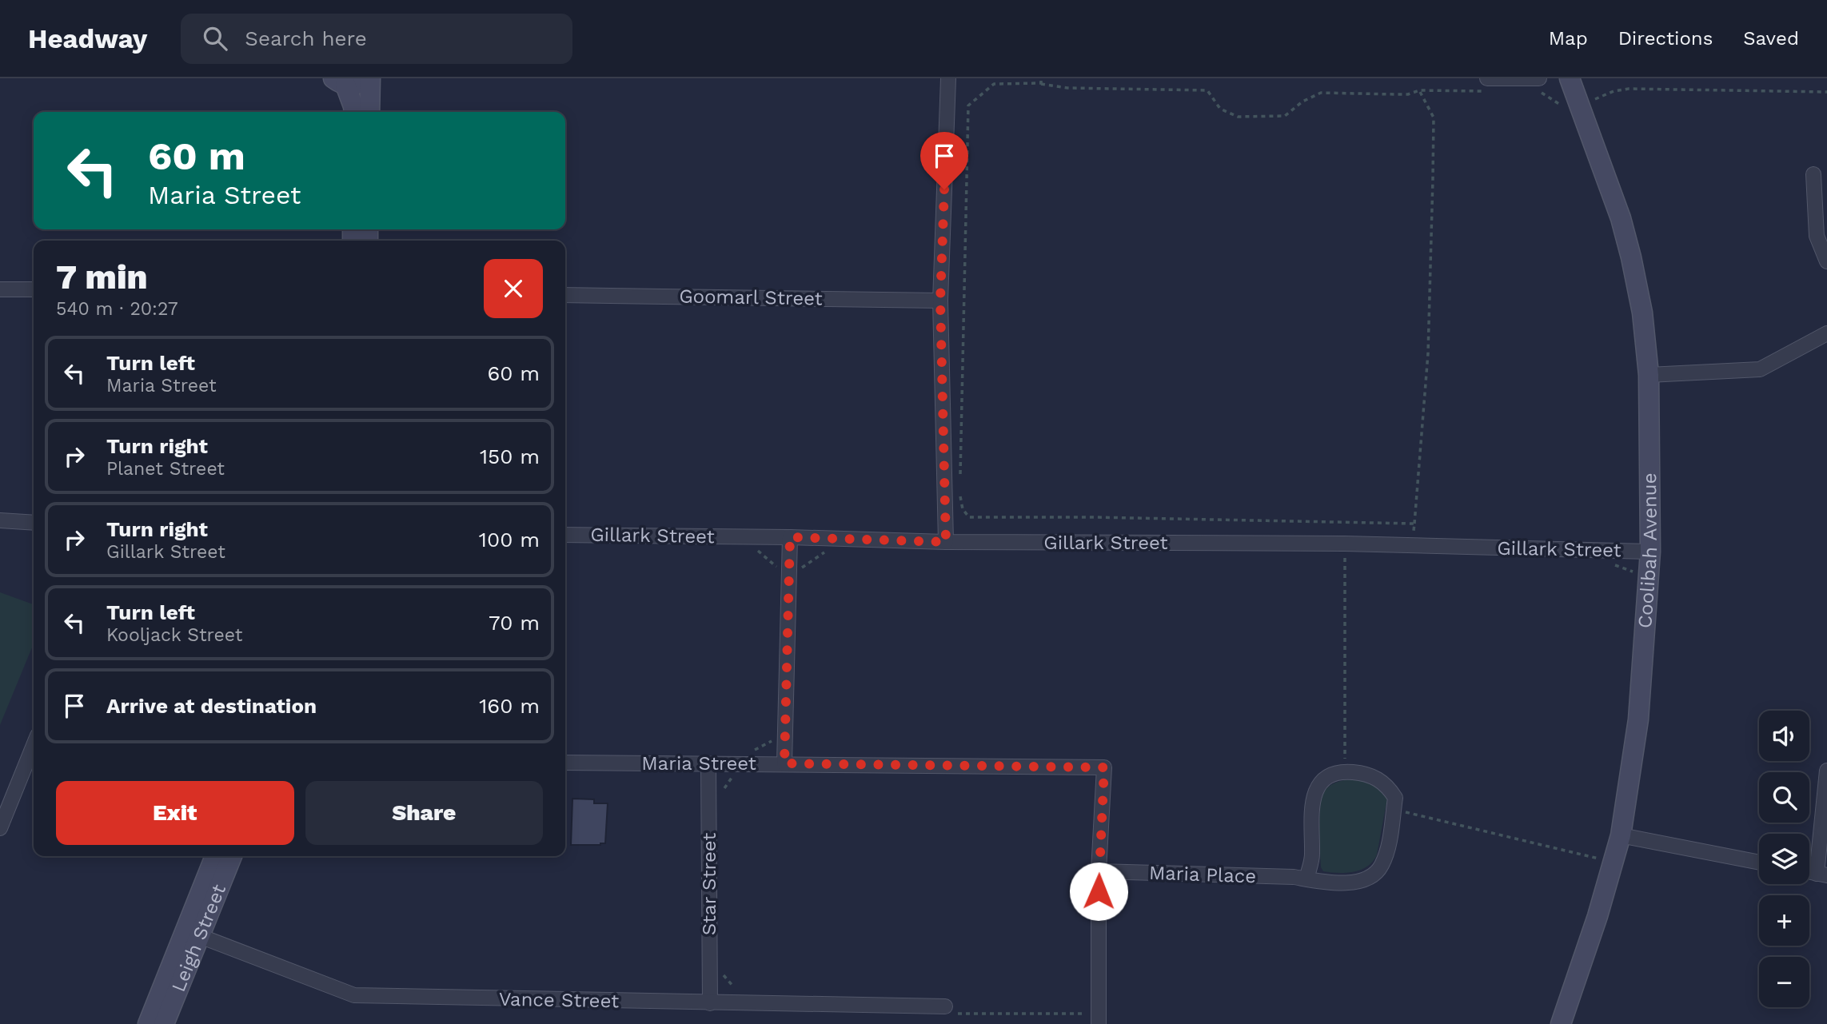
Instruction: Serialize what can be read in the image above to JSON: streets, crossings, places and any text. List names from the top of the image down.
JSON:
{
  "streets": {
    "street": [
      "Goomarl Street",
      "Gillark Street",
      "Coolibah Avenue",
      "Maria Street",
      "Maria Place",
      "Star Street",
      "Leigh Street",
      "Vance Street"
    ]
  },
  "crossings": [
    ["Gillark Street", "Coolibah Avenue"],
    ["Maria Street", "Maria Place"],
    ["Maria Street", "Star Street"],
    ["Star Street", "Vance Street"],
    ["Leigh Street", "Vance Street"]
  ],
  "page": {
    "header": "Headway",
    "search": "Search here",
    "nav": ["Map", "Directions", "Saved"],
    "turn": ["60 m", "Maria Street"],
    "heading": ["7 min", "540 m · 20:27"],
    "list": [
      {
        "name": "Turn left",
        "note": "Maria Street",
        "value": "60 m"
      },
      {
        "name": "Turn right",
        "note": "Planet Street",
        "value": "150 m"
      },
      {
        "name": "Turn right",
        "note": "Gillark Street",
        "value": "100 m"
      },
      {
        "name": "Turn left",
        "note": "Kooljack Street",
        "value": "70 m"
      },
      {
        "name": "Arrive at destination",
        "value": "160 m"
      }
    ],
    "map_buttons": ["+", "−"],
    "buttons": ["Exit", "Share"]
  }
}
